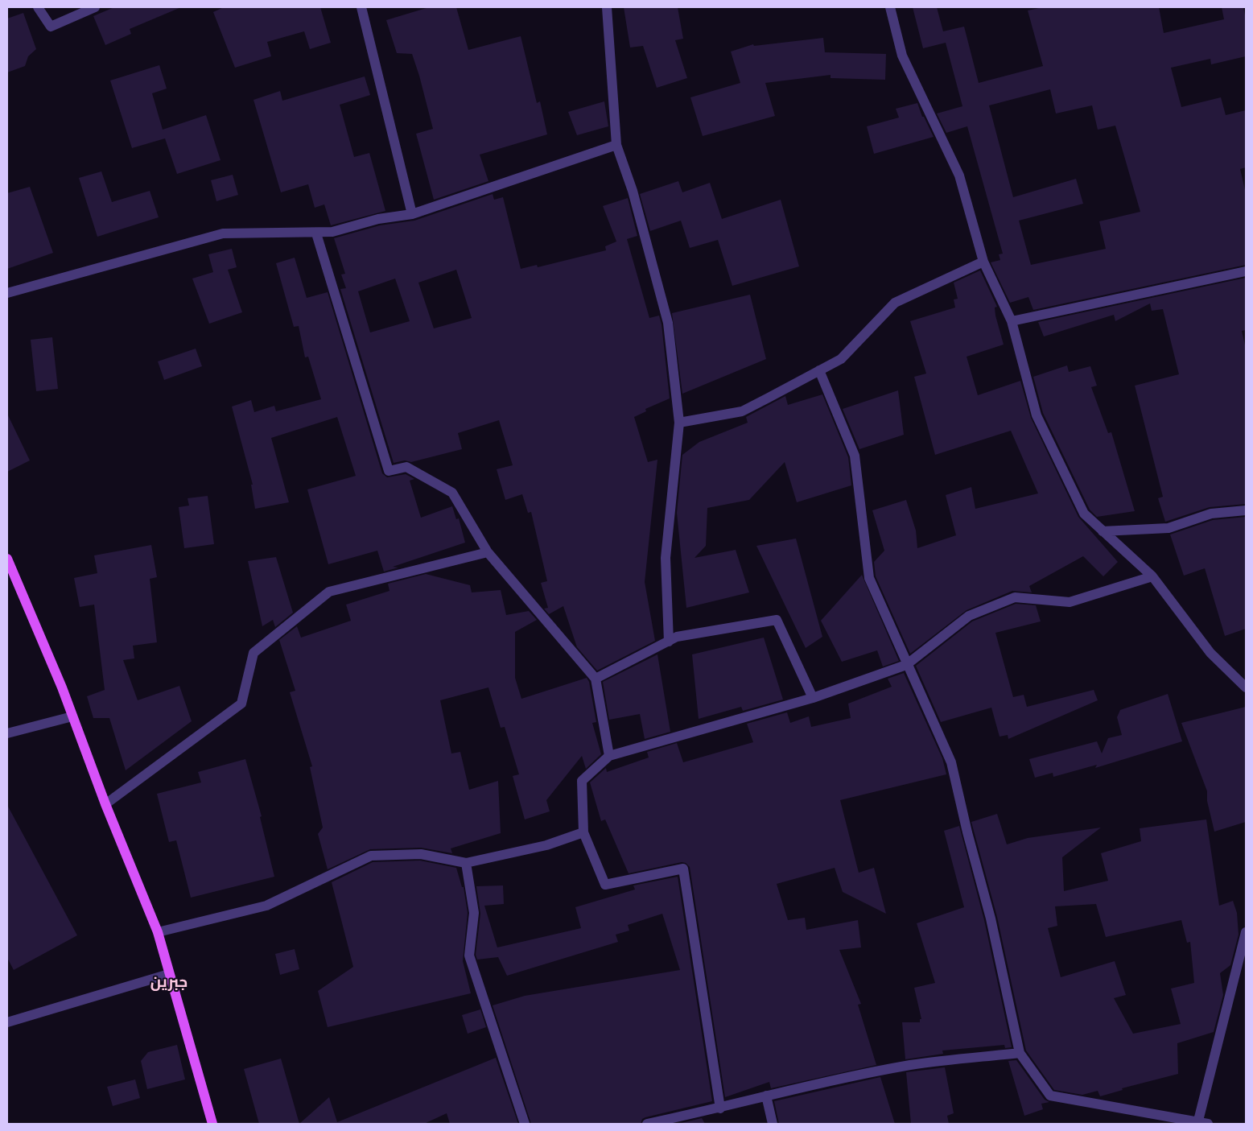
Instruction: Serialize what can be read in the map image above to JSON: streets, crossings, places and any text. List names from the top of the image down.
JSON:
{
  "districts": ["جبرين"]
}
